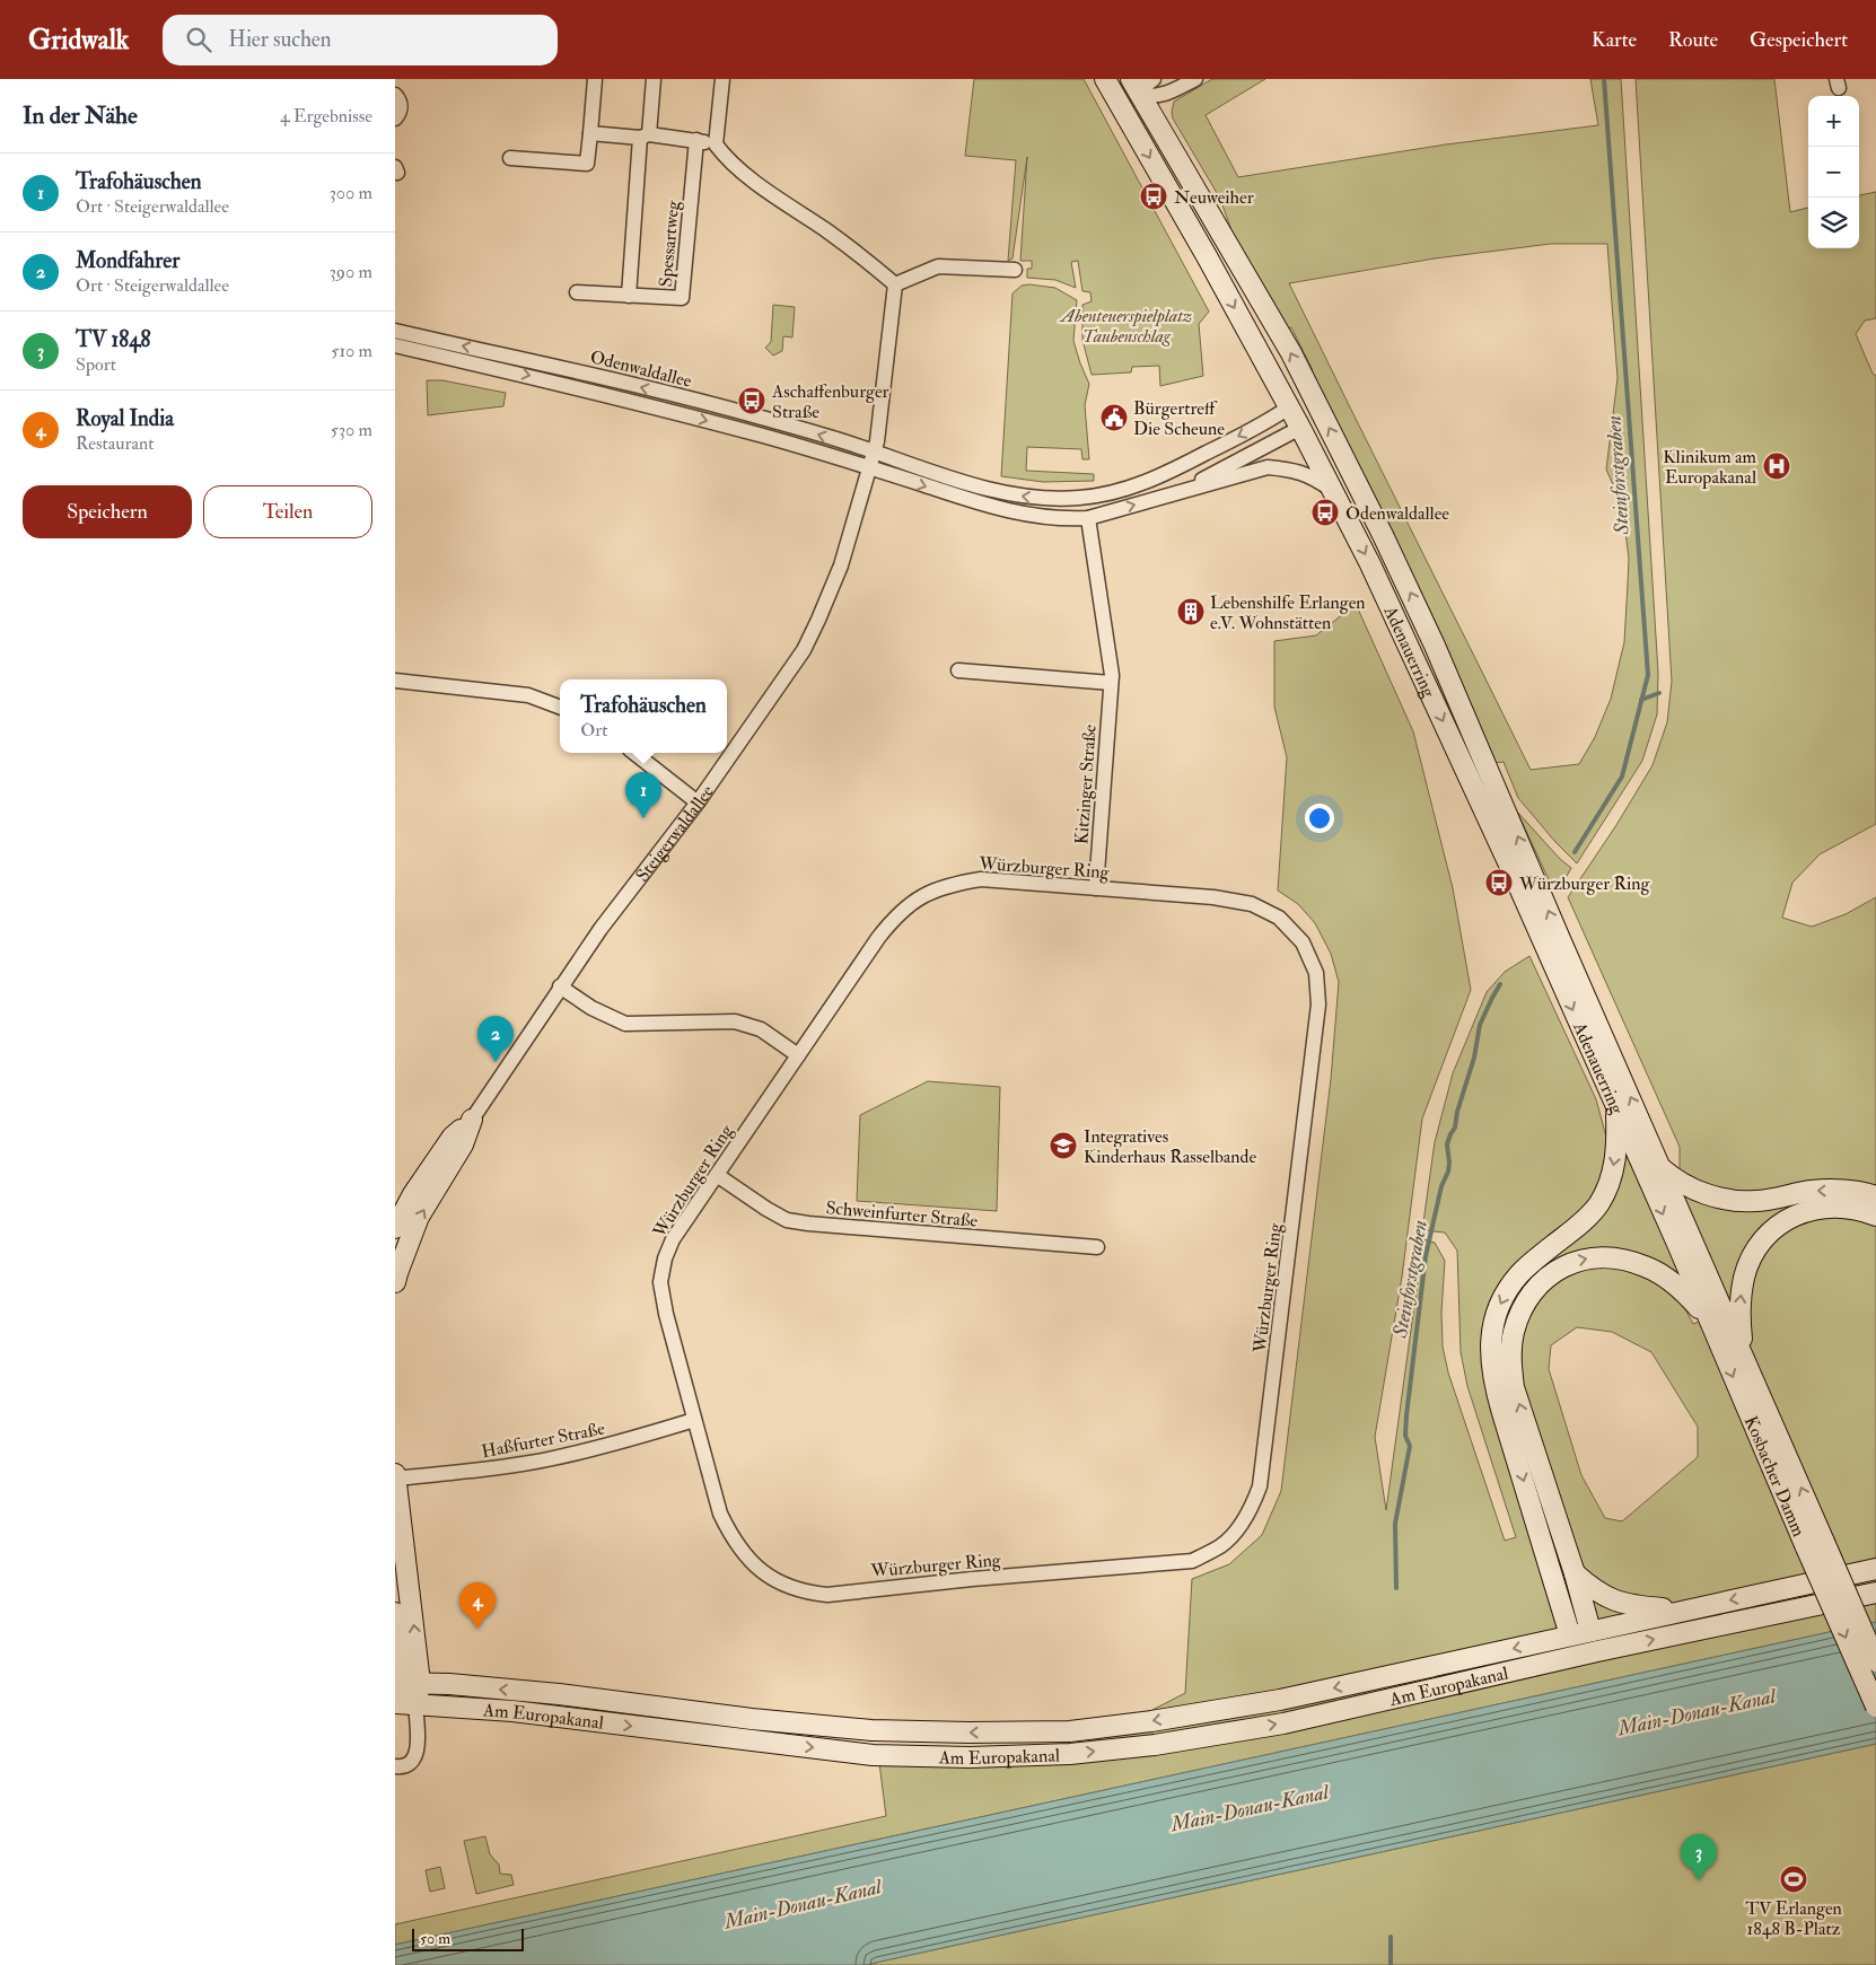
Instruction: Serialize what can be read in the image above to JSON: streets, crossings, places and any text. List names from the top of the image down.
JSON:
{
  "streets": {
    "main road": [
      "Adenauerring",
      "Steigerwaldallee",
      "Kosbacher Damm",
      "Am Europakanal"
    ],
    "street": [
      "Spessartweg",
      "Odenwaldallee",
      "Kitzinger Straße",
      "Würzburger Ring",
      "Schweinfurter Straße",
      "Haßfurter Straße"
    ]
  },
  "crossings": [
    ["Odenwaldallee", "Adenauerring"],
    ["Odenwaldallee", "Kitzinger Straße"],
    ["Odenwaldallee", "Steigerwaldallee"],
    ["Adenauerring", "Kosbacher Damm"],
    ["Kitzinger Straße", "Würzburger Ring"],
    ["Würzburger Ring", "Schweinfurter Straße"],
    ["Würzburger Ring", "Haßfurter Straße"]
  ],
  "water": ["Steinforstgraben", "Main-Donau-Kanal"],
  "parks": ["Abenteuerspielplatz Taubenschlag"],
  "places": {
    "bus stop": [
      "Neuweiher",
      "Aschaffenburger Straße",
      "Odenwaldallee",
      "Würzburger Ring"
    ],
    "public building": ["Bürgertreff Die Scheune"],
    "hospital": ["Klinikum am Europakanal"],
    "building": ["Lebenshilfe Erlangen e.V. Wohnstätten"],
    "school or university": ["Integratives Kinderhaus Rasselbande"],
    "sports": ["TV Erlangen 1848 B-Platz"]
  },
  "scale_bar": "50 m",
  "page": {
    "header": "Gridwalk",
    "search": "Hier suchen",
    "nav": ["Karte", "Route", "Gespeichert"],
    "heading": ["In der Nähe", "4 Ergebnisse"],
    "map_buttons": ["+", "−"],
    "list": [
      {
        "mark": "1",
        "name": "Trafohäuschen",
        "note": "Ort · Steigerwaldallee",
        "value": "300 m"
      },
      {
        "mark": "2",
        "name": "Mondfahrer",
        "note": "Ort · Steigerwaldallee",
        "value": "390 m"
      },
      {
        "mark": "3",
        "name": "TV 1848",
        "note": "Sport",
        "value": "510 m"
      },
      {
        "mark": "4",
        "name": "Royal India",
        "note": "Restaurant",
        "value": "530 m"
      }
    ],
    "buttons": ["Speichern", "Teilen"],
    "popup": ["Trafohäuschen", "Ort"],
    "pins": [
      "1",
      "2",
      "4",
      "3"
    ],
    "scale": "50 m"
  }
}
